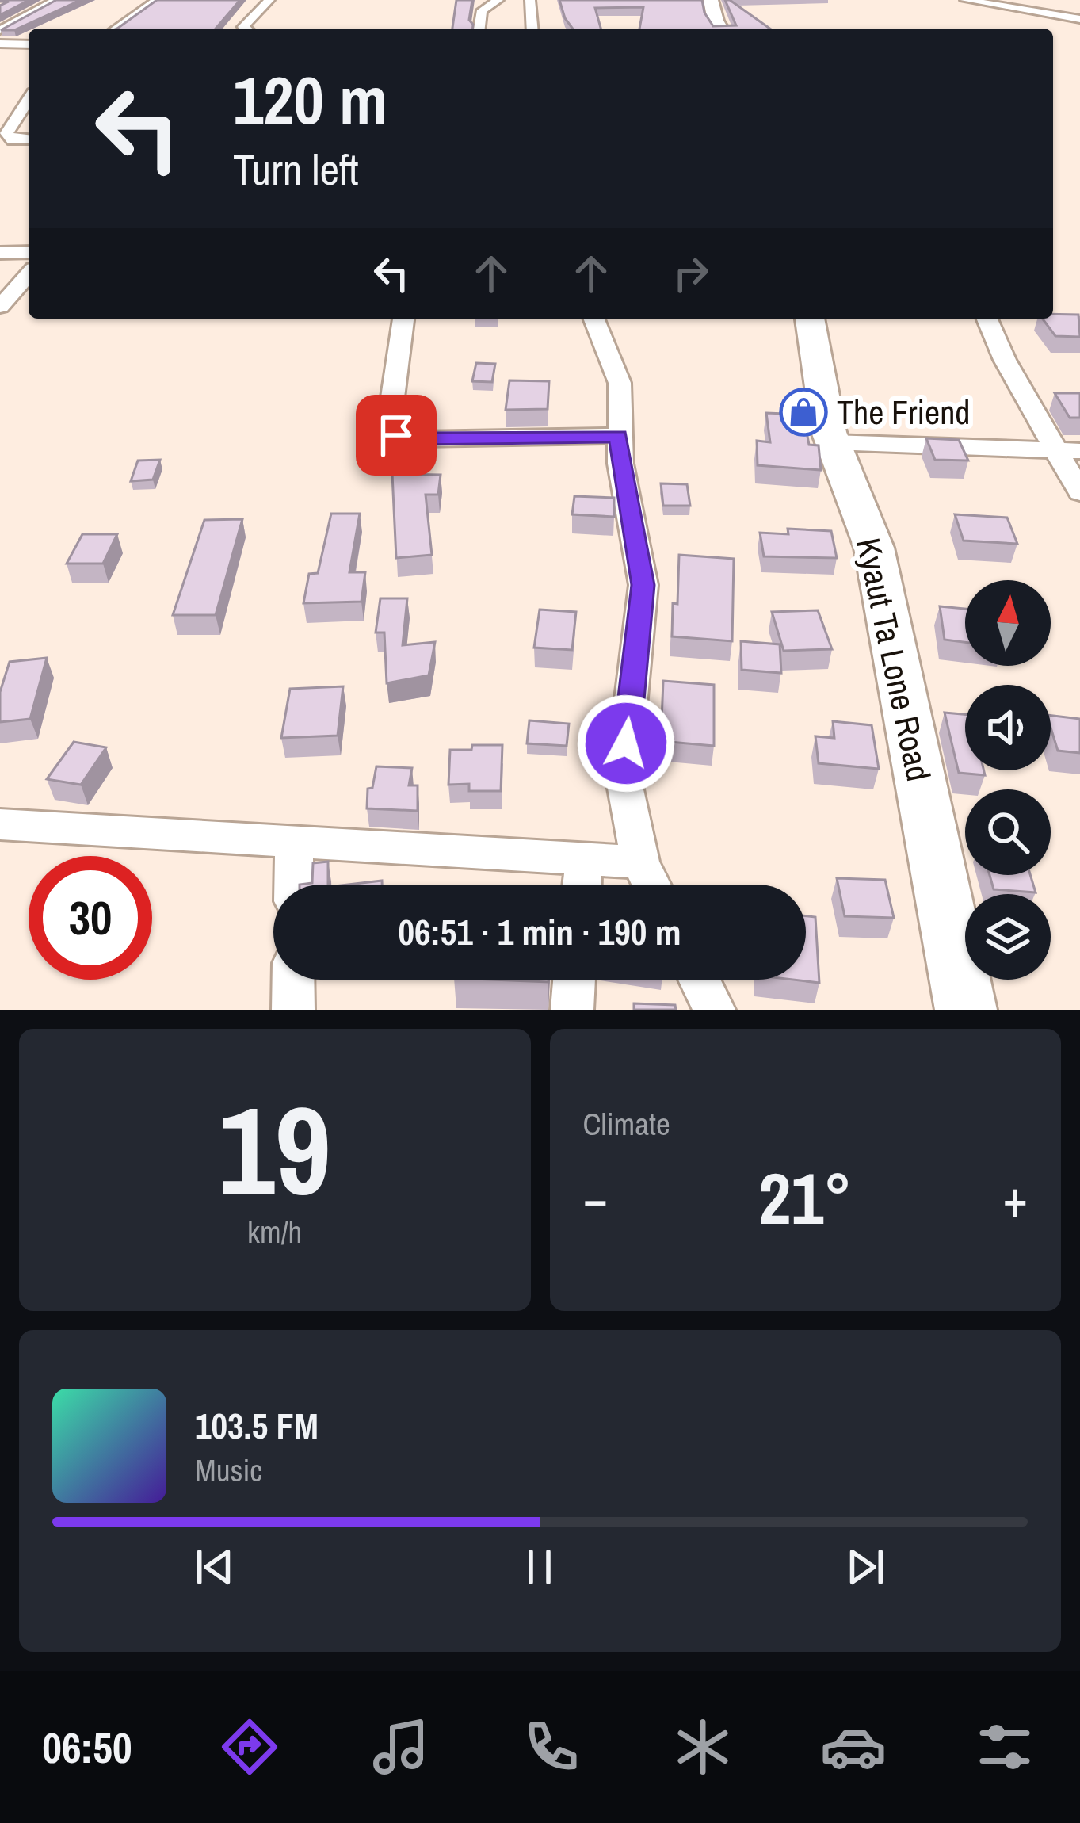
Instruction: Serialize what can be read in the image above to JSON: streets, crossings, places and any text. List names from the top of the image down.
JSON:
{
  "streets": {
    "main road": ["Kyaut Ta Lone Road"]
  },
  "places": {
    "shop": ["The Friend"]
  },
  "north": "top",
  "page": {
    "turn": ["120 m", "Turn left"],
    "limit": "30",
    "trip": "06:51 · 1 min · 190 m",
    "tile": [
      ["19", "km/h"],
      "Climate"
    ],
    "heat": ["−", "21°", "+"],
    "song": ["103.5 FM", "Music"],
    "tabs": "06:50"
  }
}
